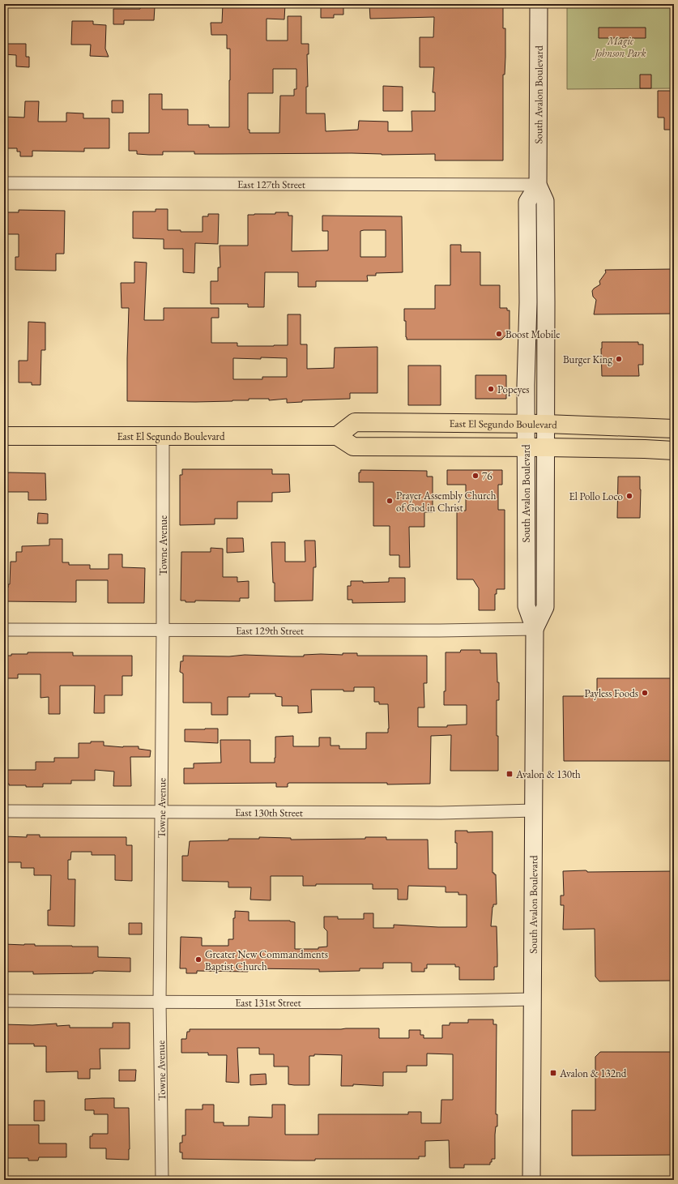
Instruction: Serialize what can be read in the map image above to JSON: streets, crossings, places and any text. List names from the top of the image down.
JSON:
{
  "streets": {
    "main road": ["South Avalon Boulevard", "East El Segundo Boulevard"],
    "street": [
      "East 127th Street",
      "Towne Avenue",
      "East 129th Street",
      "East 130th Street",
      "East 131st Street"
    ]
  },
  "crossings": [
    ["South Avalon Boulevard", "East 127th Street"],
    ["South Avalon Boulevard", "East El Segundo Boulevard"],
    ["South Avalon Boulevard", "East 129th Street"],
    ["South Avalon Boulevard", "East 130th Street"],
    ["South Avalon Boulevard", "East 131st Street"],
    ["East El Segundo Boulevard", "Towne Avenue"],
    ["Towne Avenue", "East 129th Street"],
    ["Towne Avenue", "East 130th Street"],
    ["Towne Avenue", "East 131st Street"]
  ],
  "parks": ["Magic Johnson Park"],
  "places": {
    "other": [
      "Boost Mobile",
      "Burger King",
      "Popeyes",
      "76",
      "El Pollo Loco",
      "Prayer Assembly Church of God in Christ",
      "Payless Foods",
      "Greater New Commandments Baptist Church"
    ],
    "transit": ["Avalon & 130th", "Avalon & 132nd"]
  }
}
